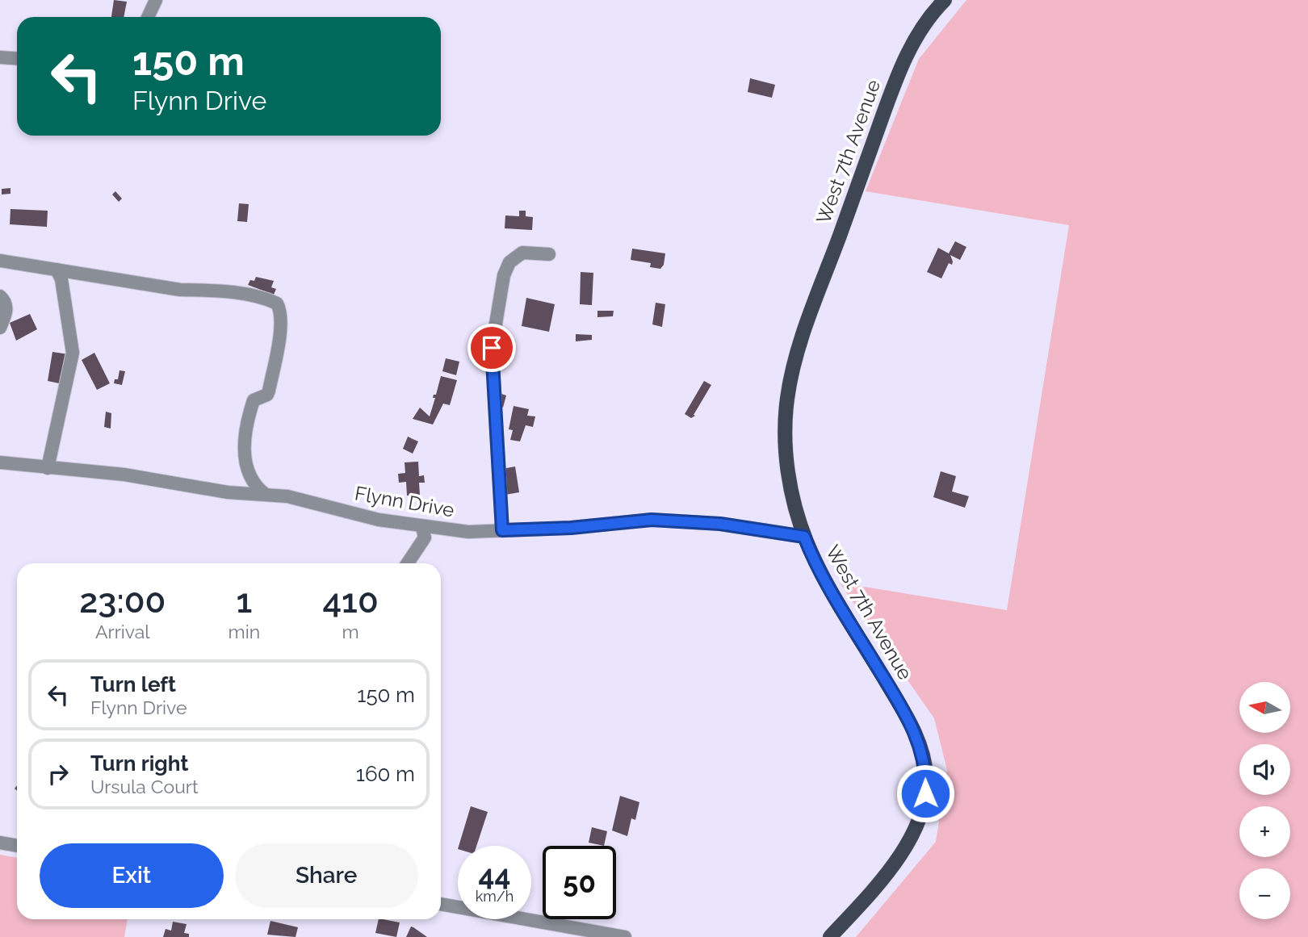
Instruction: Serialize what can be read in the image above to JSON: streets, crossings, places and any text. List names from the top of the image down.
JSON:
{
  "streets": {
    "main road": ["West 7th Avenue"],
    "street": ["Flynn Drive"]
  },
  "crossings": [
    ["West 7th Avenue", "Flynn Drive"]
  ],
  "north": "left",
  "page": {
    "turn": ["150 m", "Flynn Drive"],
    "eta": [
      "23:00",
      "Arrival",
      "1",
      "min",
      "410",
      "m"
    ],
    "list": [
      {
        "name": "Turn left",
        "note": "Flynn Drive",
        "value": "150 m"
      },
      {
        "name": "Turn right",
        "note": "Ursula Court",
        "value": "160 m"
      }
    ],
    "map_buttons": ["+", "−"],
    "buttons": ["Exit", "Share"],
    "speed": "44 km/h",
    "limit": "50"
  }
}
